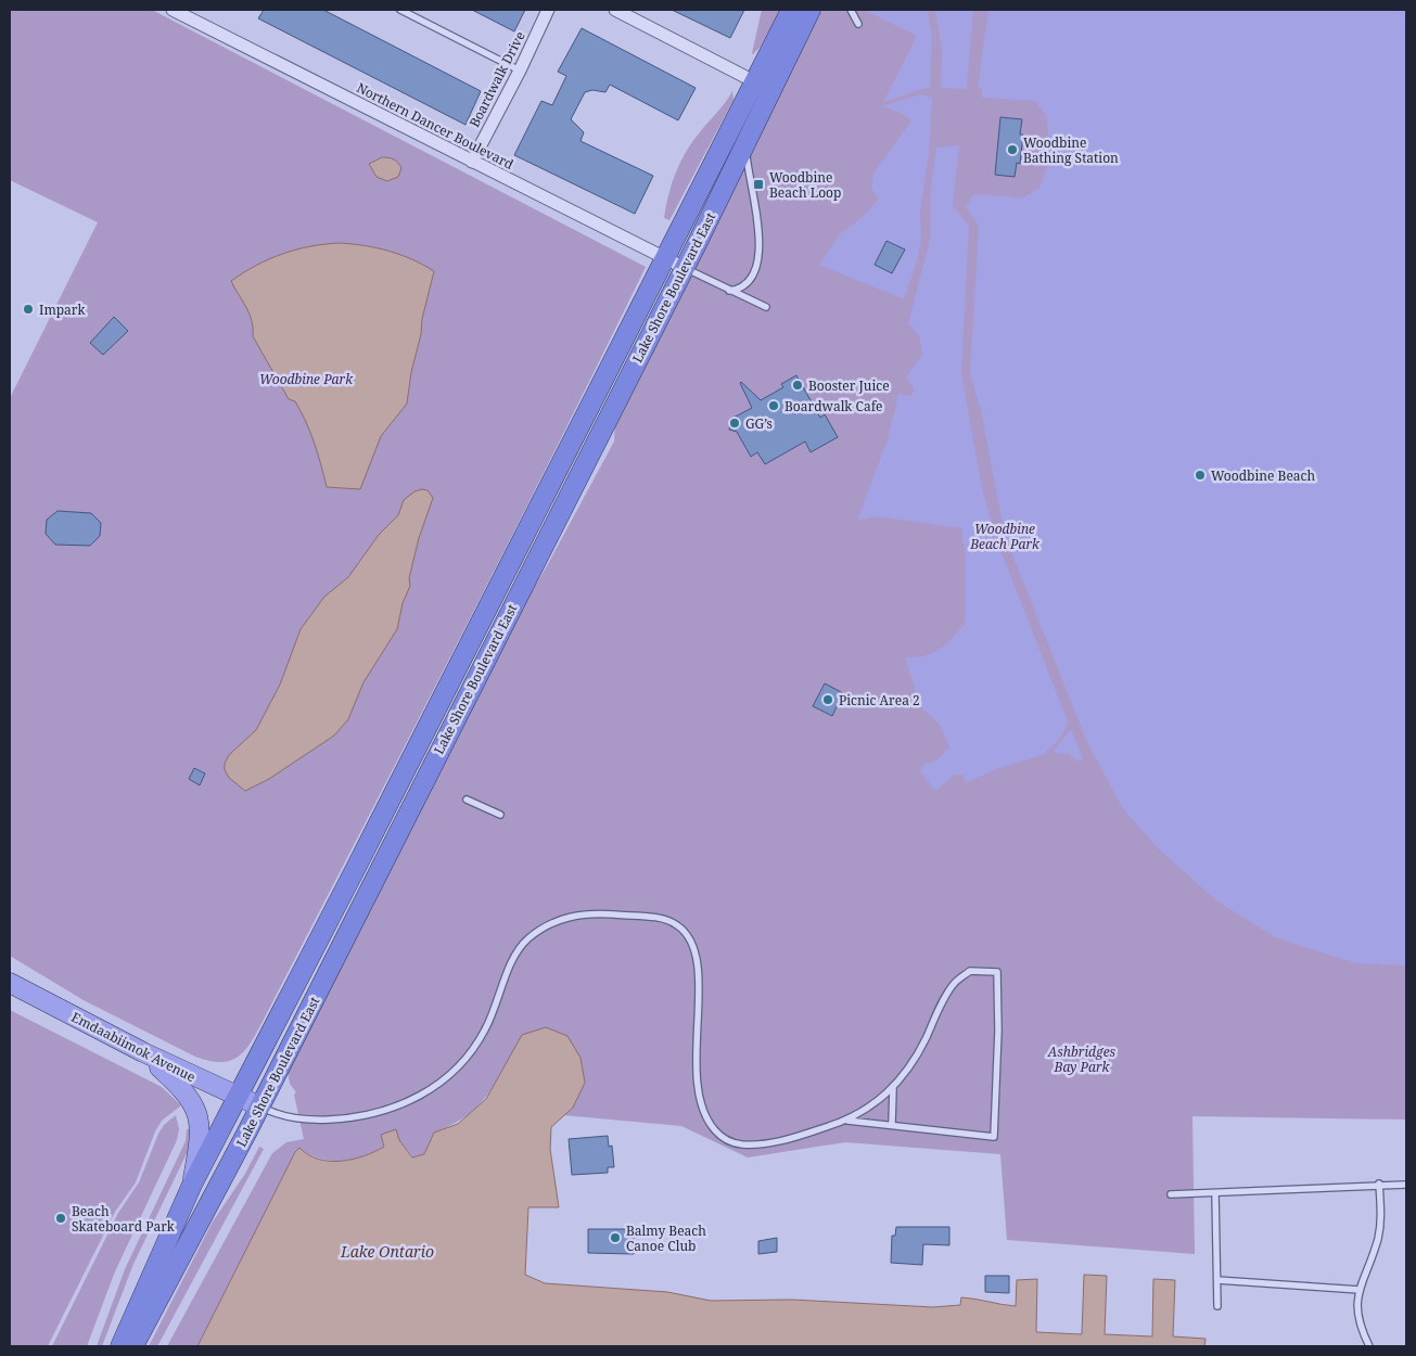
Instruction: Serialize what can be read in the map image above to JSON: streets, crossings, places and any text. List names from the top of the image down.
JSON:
{
  "streets": {
    "highway": ["Lake Shore Boulevard East"],
    "main road": ["Emdaabiimok Avenue"],
    "street": ["Boardwalk Drive", "Northern Dancer Boulevard"]
  },
  "crossings": [
    ["Boardwalk Drive", "Northern Dancer Boulevard"],
    ["Northern Dancer Boulevard", "Lake Shore Boulevard East"],
    ["Lake Shore Boulevard East", "Emdaabiimok Avenue"]
  ],
  "water": ["Lake Ontario"],
  "parks": ["Woodbine Park", "Woodbine Beach Park", "Ashbridges Bay Park"],
  "places": {
    "other": [
      "Woodbine Bathing Station",
      "Impark",
      "Booster Juice",
      "Boardwalk Cafe",
      "GG’s",
      "Woodbine Beach",
      "Picnic Area 2",
      "Beach Skateboard Park",
      "Balmy Beach Canoe Club"
    ],
    "transit": ["Woodbine Beach Loop"]
  }
}
